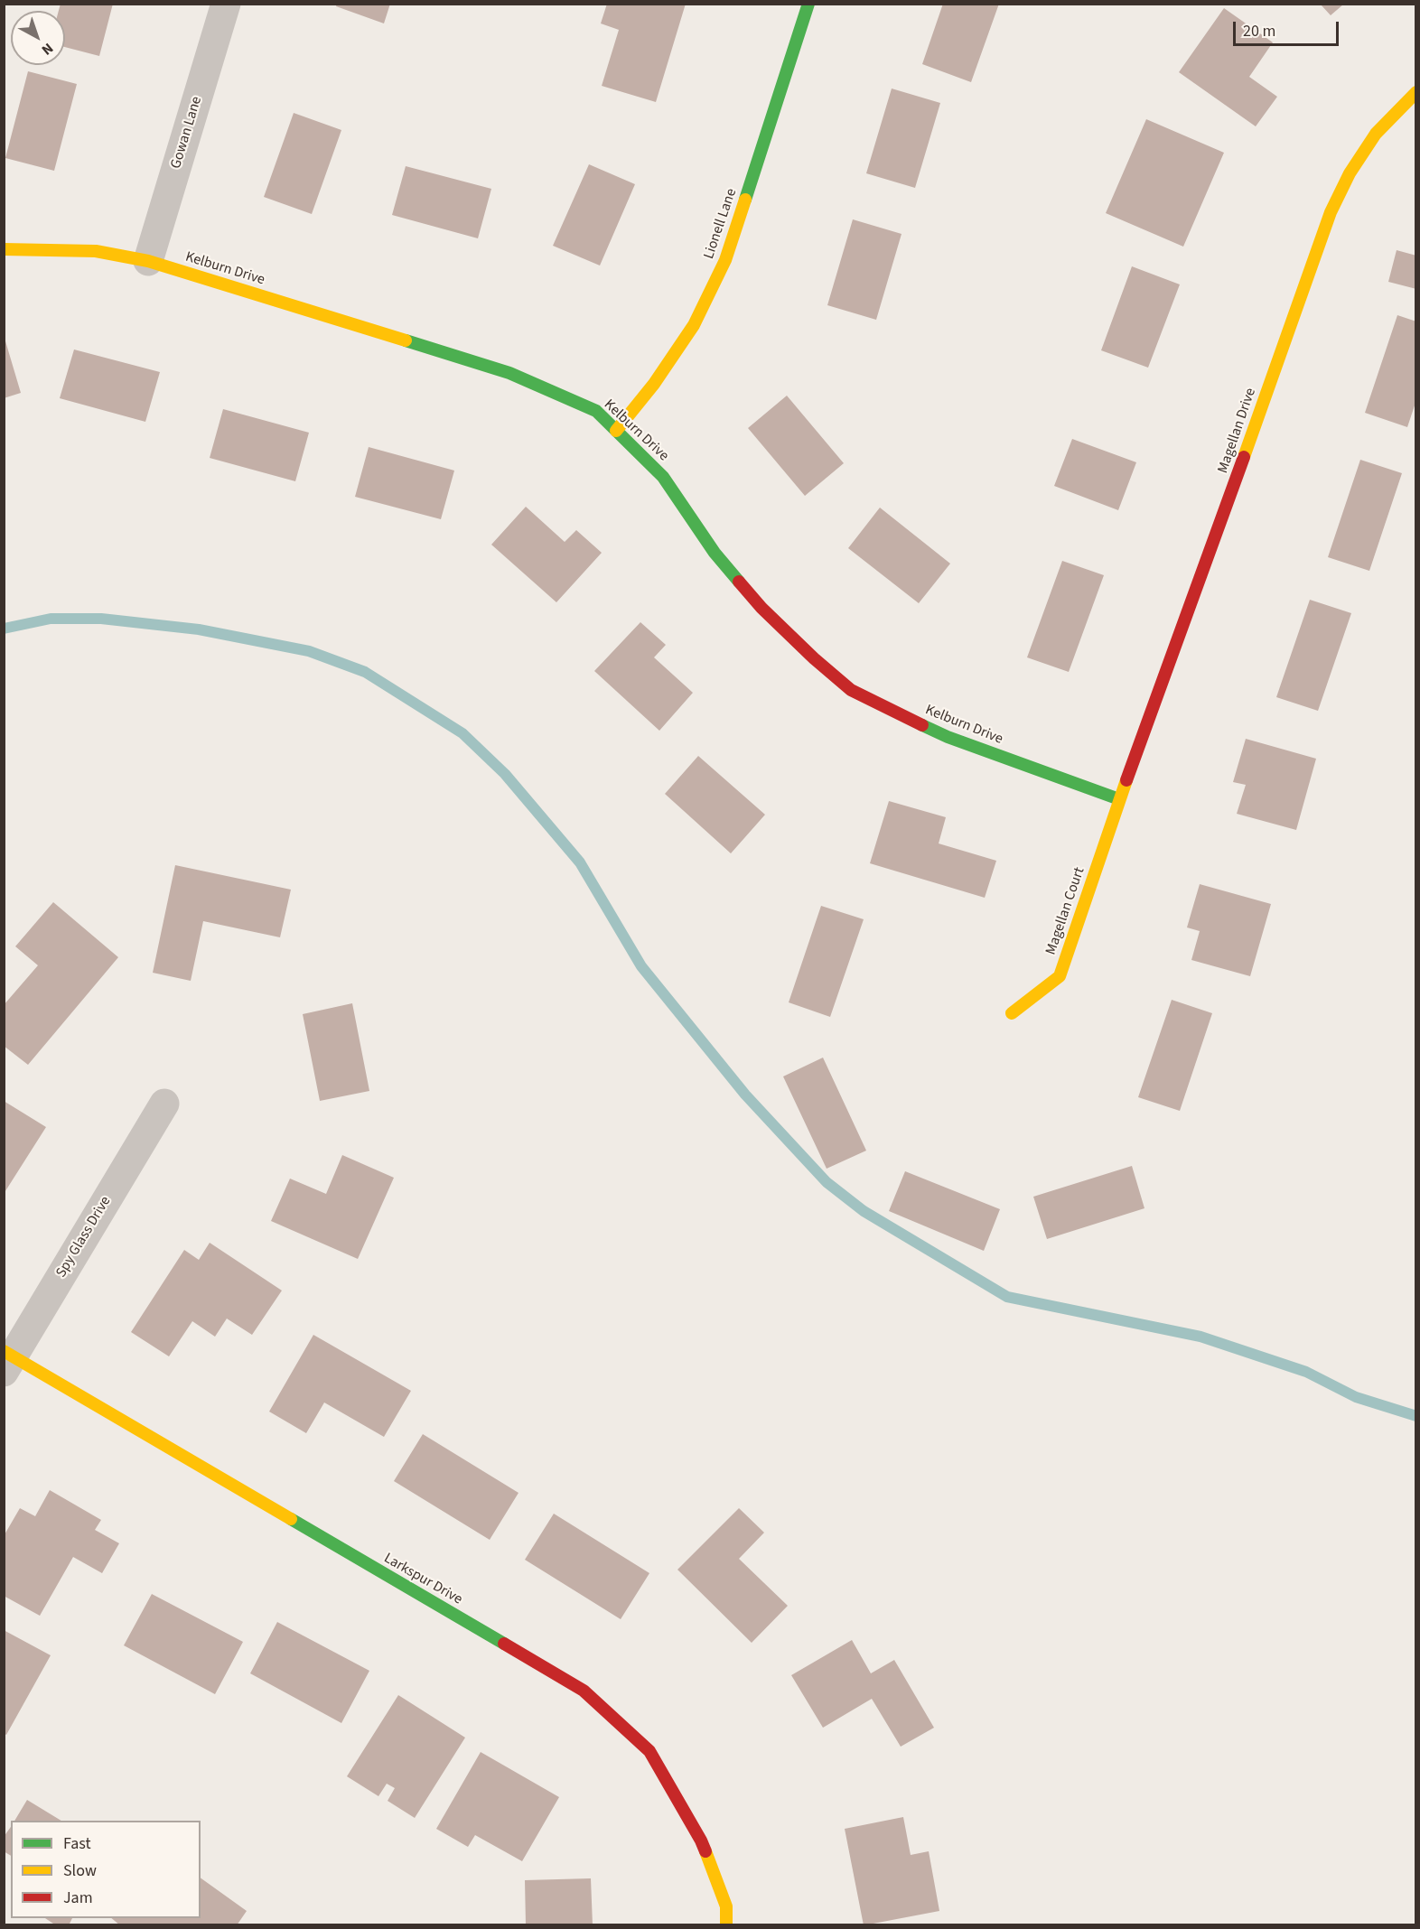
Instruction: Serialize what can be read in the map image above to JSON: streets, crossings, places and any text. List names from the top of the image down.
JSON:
{
  "streets": {
    "street": [
      "Gowan Lane",
      "Lionell Lane",
      "Kelburn Drive",
      "Magellan Drive",
      "Magellan Court",
      "Spy Glass Drive",
      "Larkspur Drive"
    ]
  },
  "crossings": [
    ["Gowan Lane", "Kelburn Drive"],
    ["Lionell Lane", "Kelburn Drive"],
    ["Kelburn Drive", "Magellan Drive"],
    ["Kelburn Drive", "Magellan Court"],
    ["Magellan Drive", "Magellan Court"],
    ["Spy Glass Drive", "Larkspur Drive"]
  ],
  "legend": ["Fast", "Slow", "Jam"],
  "scale_bar": "20 m",
  "north": "bottom right"
}
